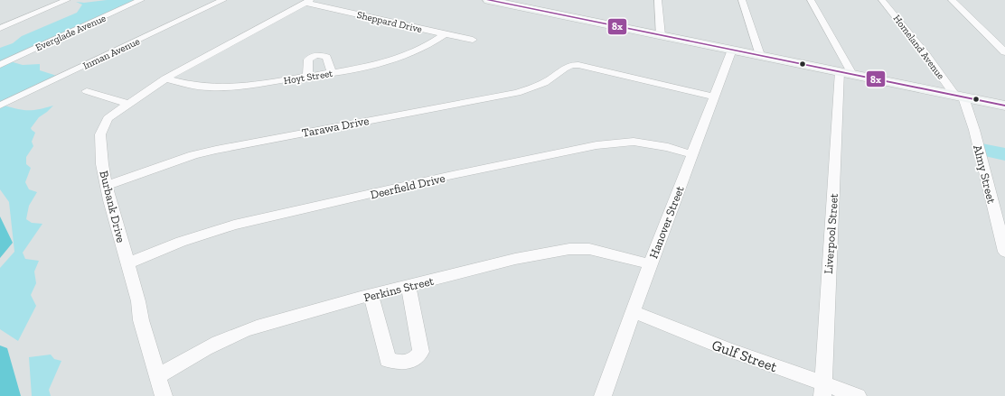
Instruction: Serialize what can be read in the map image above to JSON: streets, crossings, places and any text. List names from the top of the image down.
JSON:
{
  "streets": {
    "street": [
      "Sheppard Drive",
      "Everglade Avenue",
      "Homeland Avenue",
      "Inman Avenue",
      "Hoyt Street",
      "Tarawa Drive",
      "Almy Street",
      "Deerfield Drive",
      "Burbank Drive",
      "Hanover Street",
      "Liverpool Street",
      "Perkins Street",
      "Gulf Street"
    ]
  },
  "crossings": [
    ["Sheppard Drive", "Hoyt Street"],
    ["Sheppard Drive", "Burbank Drive"],
    ["Homeland Avenue", "Almy Street"],
    ["Hoyt Street", "Burbank Drive"],
    ["Tarawa Drive", "Burbank Drive"],
    ["Tarawa Drive", "Hanover Street"],
    ["Deerfield Drive", "Burbank Drive"],
    ["Deerfield Drive", "Hanover Street"],
    ["Burbank Drive", "Perkins Street"],
    ["Hanover Street", "Perkins Street"],
    ["Hanover Street", "Gulf Street"],
    ["Liverpool Street", "Gulf Street"]
  ],
  "lines": ["transit line 8x"]
}
